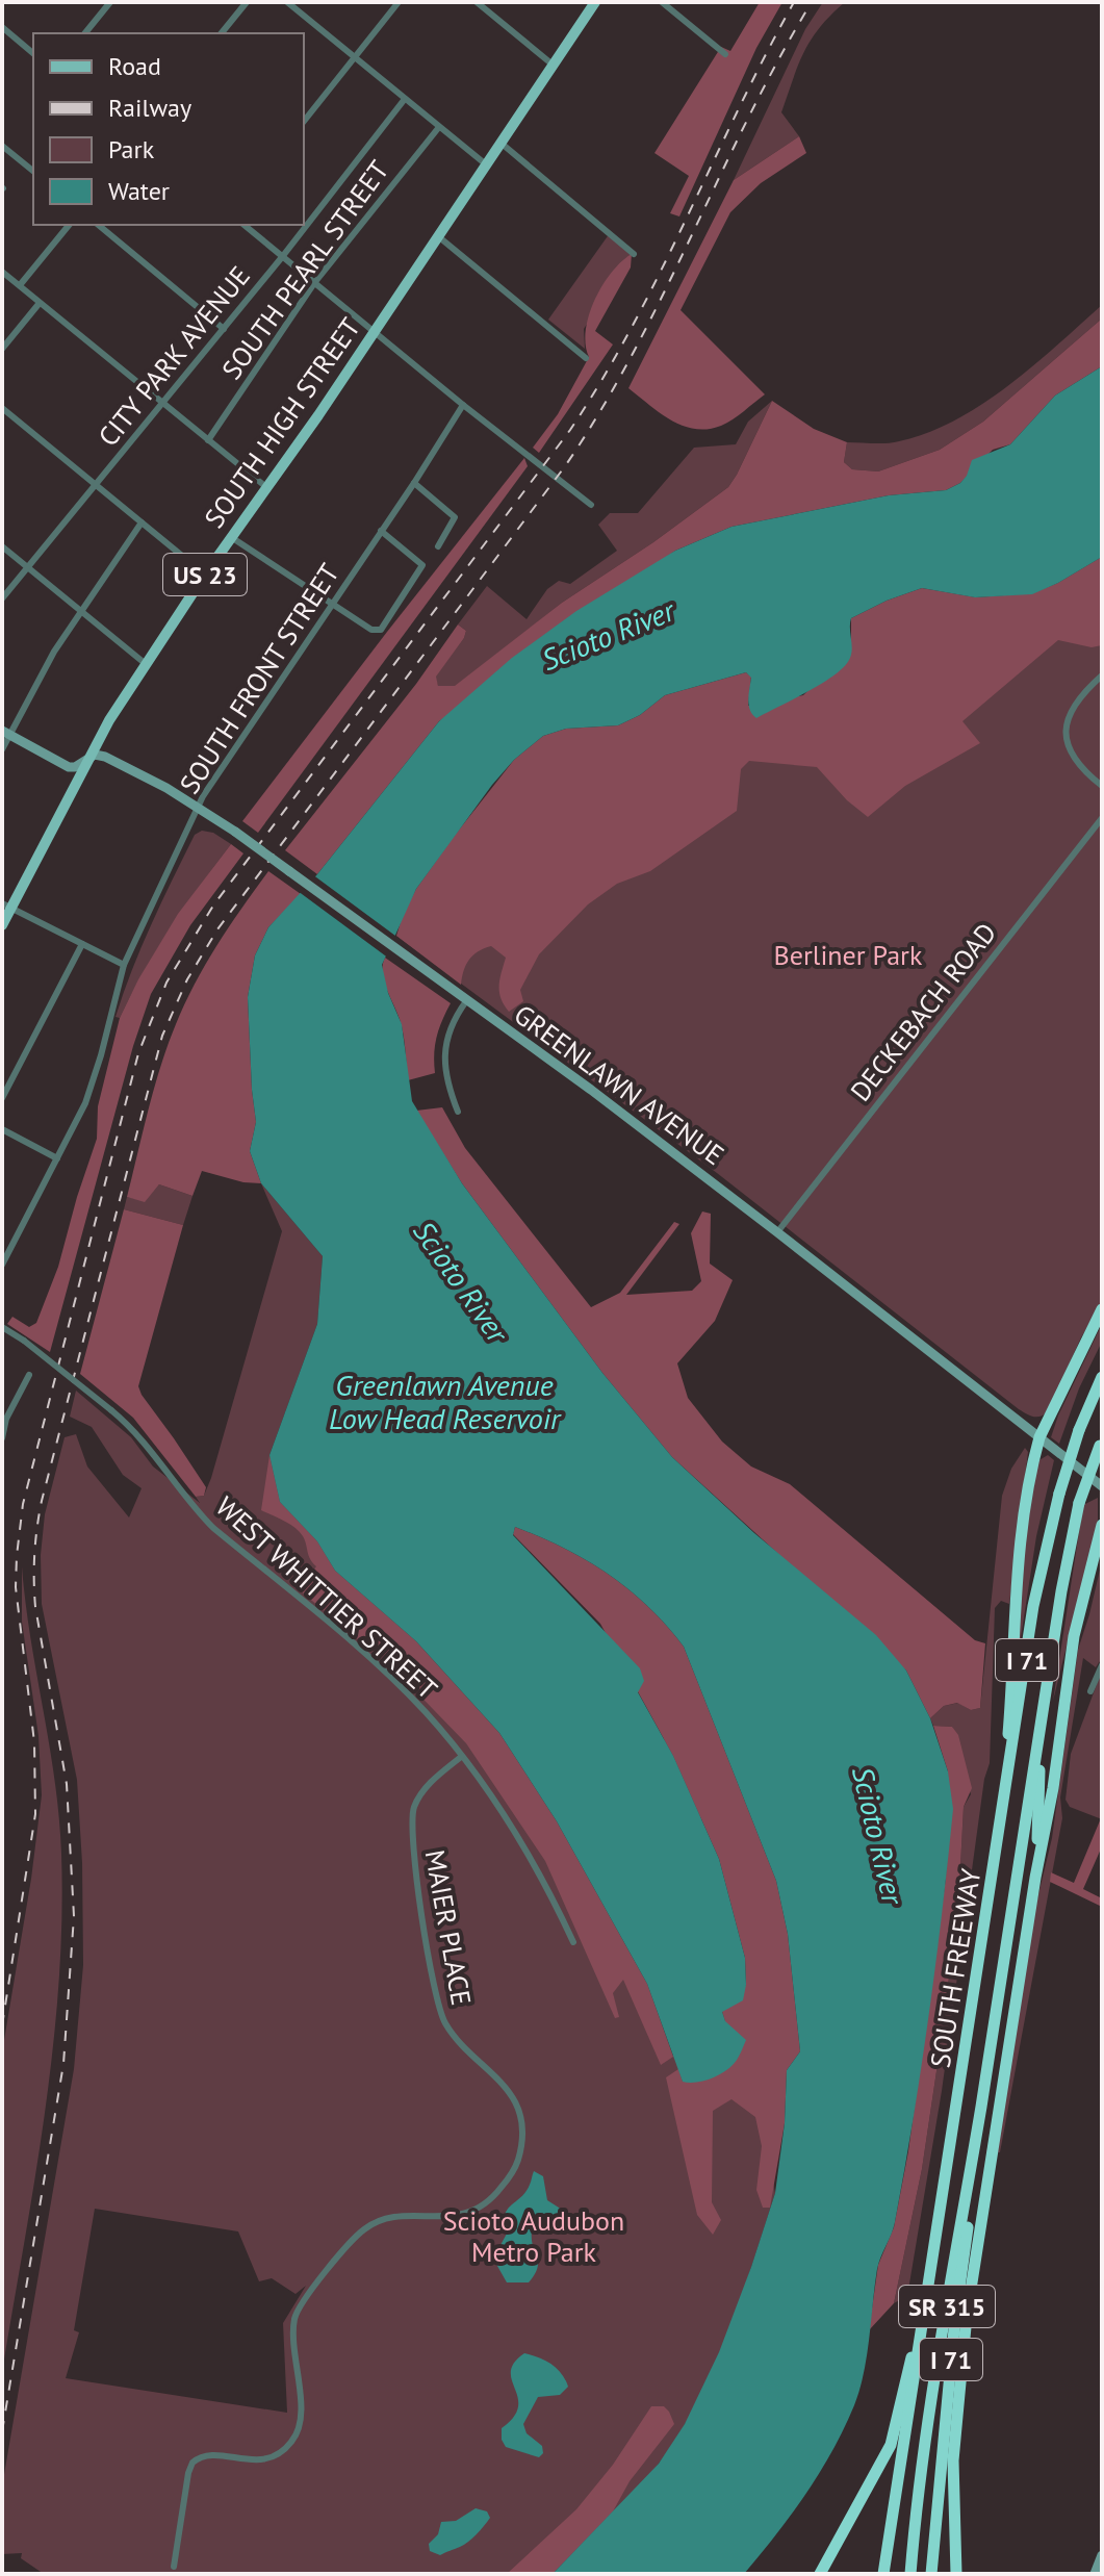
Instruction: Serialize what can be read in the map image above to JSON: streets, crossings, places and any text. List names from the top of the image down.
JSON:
{
  "streets": {
    "highway": ["I 71", "SOUTH FREEWAY", "SR 315"],
    "main road": ["SOUTH HIGH STREET", "US 23", "GREENLAWN AVENUE"],
    "street": [
      "SOUTH PEARL STREET",
      "CITY PARK AVENUE",
      "SOUTH FRONT STREET",
      "DECKEBACH ROAD",
      "WEST WHITTIER STREET",
      "MAIER PLACE"
    ]
  },
  "crossings": [
    ["SOUTH HIGH STREET", "GREENLAWN AVENUE"],
    ["SOUTH FRONT STREET", "GREENLAWN AVENUE"],
    ["DECKEBACH ROAD", "GREENLAWN AVENUE"],
    ["WEST WHITTIER STREET", "MAIER PLACE"],
    ["I 71", "SOUTH FREEWAY"]
  ],
  "water": ["Scioto River", "Greenlawn Avenue Low Head Reservoir"],
  "parks": ["Berliner Park", "Scioto Audubon Metro Park"],
  "legend": [
    "Road",
    "Railway",
    "Park",
    "Water"
  ]
}
